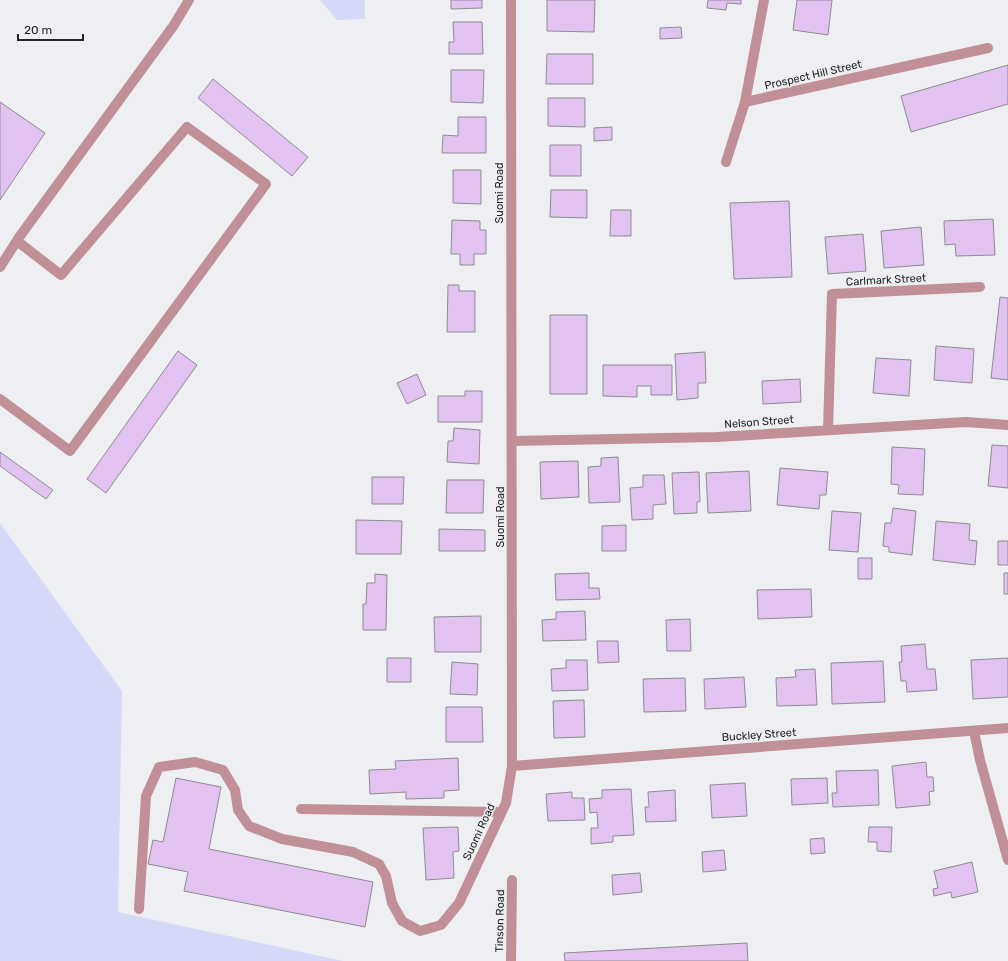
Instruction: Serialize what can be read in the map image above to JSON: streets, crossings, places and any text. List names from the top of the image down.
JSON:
{
  "streets": {
    "street": [
      "Prospect Hill Street",
      "Suomi Road",
      "Carlmark Street",
      "Nelson Street",
      "Buckley Street",
      "Tinson Road"
    ]
  },
  "crossings": [
    ["Suomi Road", "Nelson Street"],
    ["Suomi Road", "Buckley Street"],
    ["Carlmark Street", "Nelson Street"]
  ],
  "scale_bar": "20 m"
}
